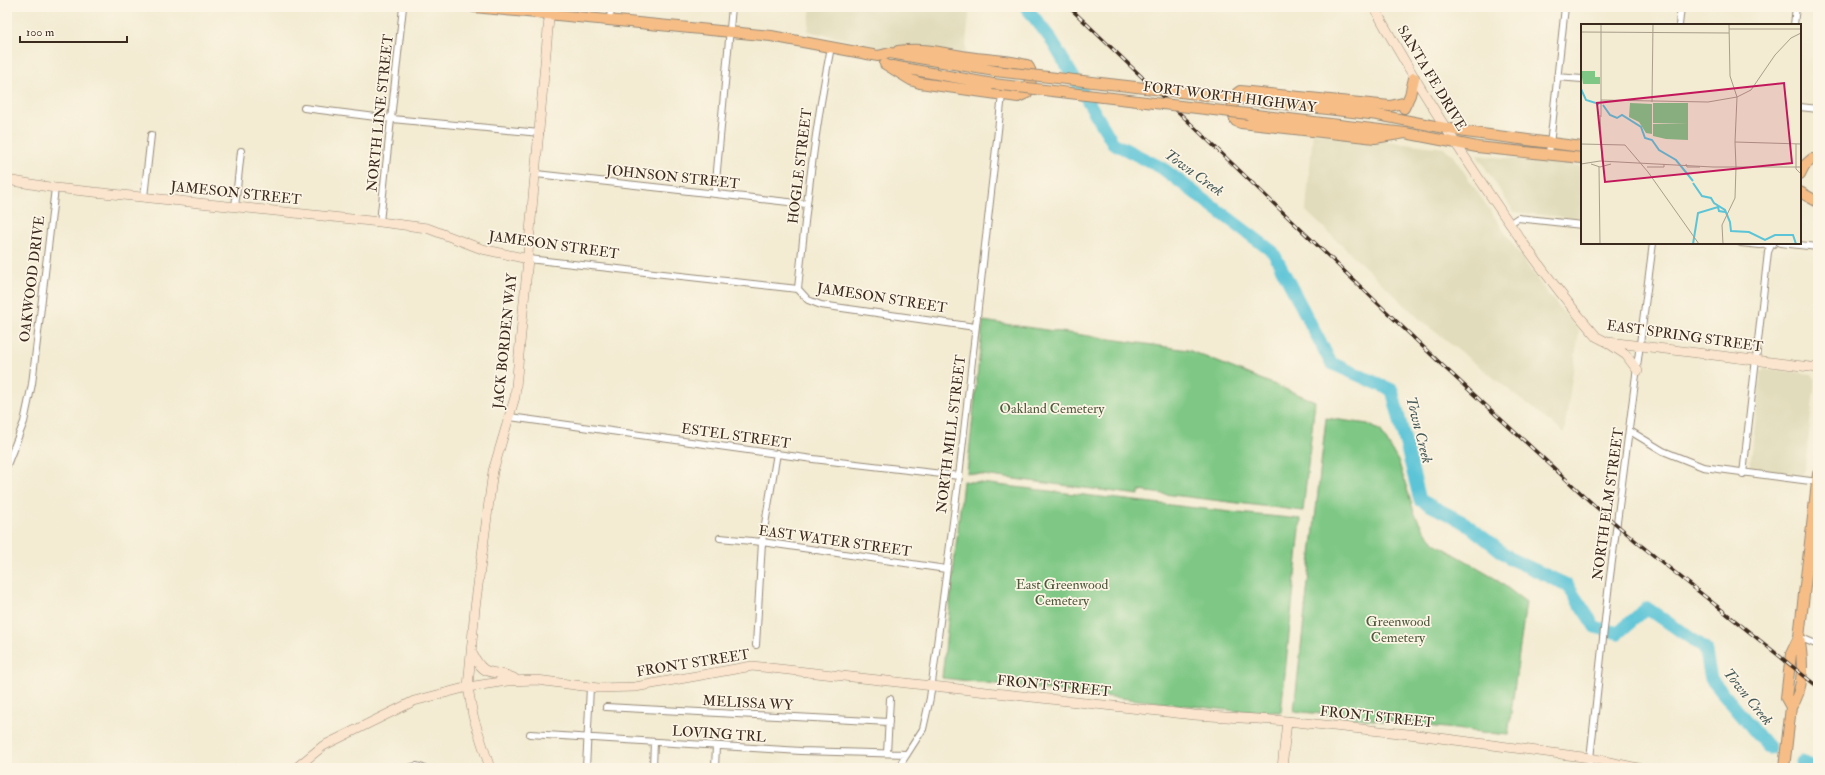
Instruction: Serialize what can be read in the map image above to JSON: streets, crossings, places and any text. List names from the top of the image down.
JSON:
{
  "streets": {
    "main road": ["FORT WORTH HIGHWAY"],
    "street": [
      "SANTA FE DRIVE",
      "NORTH LINE STREET",
      "HOGLE STREET",
      "JOHNSON STREET",
      "JAMESON STREET",
      "OAKWOOD DRIVE",
      "EAST SPRING STREET",
      "JACK BORDEN WAY",
      "NORTH MILL STREET",
      "ESTEL STREET",
      "NORTH ELM STREET",
      "EAST WATER STREET",
      "FRONT STREET",
      "MELISSA WY",
      "LOVING TRL"
    ]
  },
  "crossings": [
    ["SANTA FE DRIVE", "FORT WORTH HIGHWAY"],
    ["SANTA FE DRIVE", "EAST SPRING STREET"],
    ["FORT WORTH HIGHWAY", "HOGLE STREET"],
    ["FORT WORTH HIGHWAY", "EAST SPRING STREET"],
    ["FORT WORTH HIGHWAY", "JACK BORDEN WAY"],
    ["NORTH LINE STREET", "JAMESON STREET"],
    ["HOGLE STREET", "JOHNSON STREET"],
    ["HOGLE STREET", "JAMESON STREET"],
    ["JOHNSON STREET", "JACK BORDEN WAY"],
    ["JAMESON STREET", "OAKWOOD DRIVE"],
    ["JAMESON STREET", "JACK BORDEN WAY"],
    ["JAMESON STREET", "NORTH MILL STREET"],
    ["EAST SPRING STREET", "NORTH ELM STREET"],
    ["JACK BORDEN WAY", "ESTEL STREET"],
    ["JACK BORDEN WAY", "FRONT STREET"],
    ["NORTH MILL STREET", "ESTEL STREET"],
    ["NORTH MILL STREET", "EAST WATER STREET"],
    ["NORTH MILL STREET", "FRONT STREET"],
    ["NORTH MILL STREET", "LOVING TRL"],
    ["NORTH ELM STREET", "FRONT STREET"]
  ],
  "water": ["Town Creek"],
  "parks": ["Oakland Cemetery", "East Greenwood Cemetery", "Greenwood Cemetery"],
  "scale_bar": "100 m"
}
